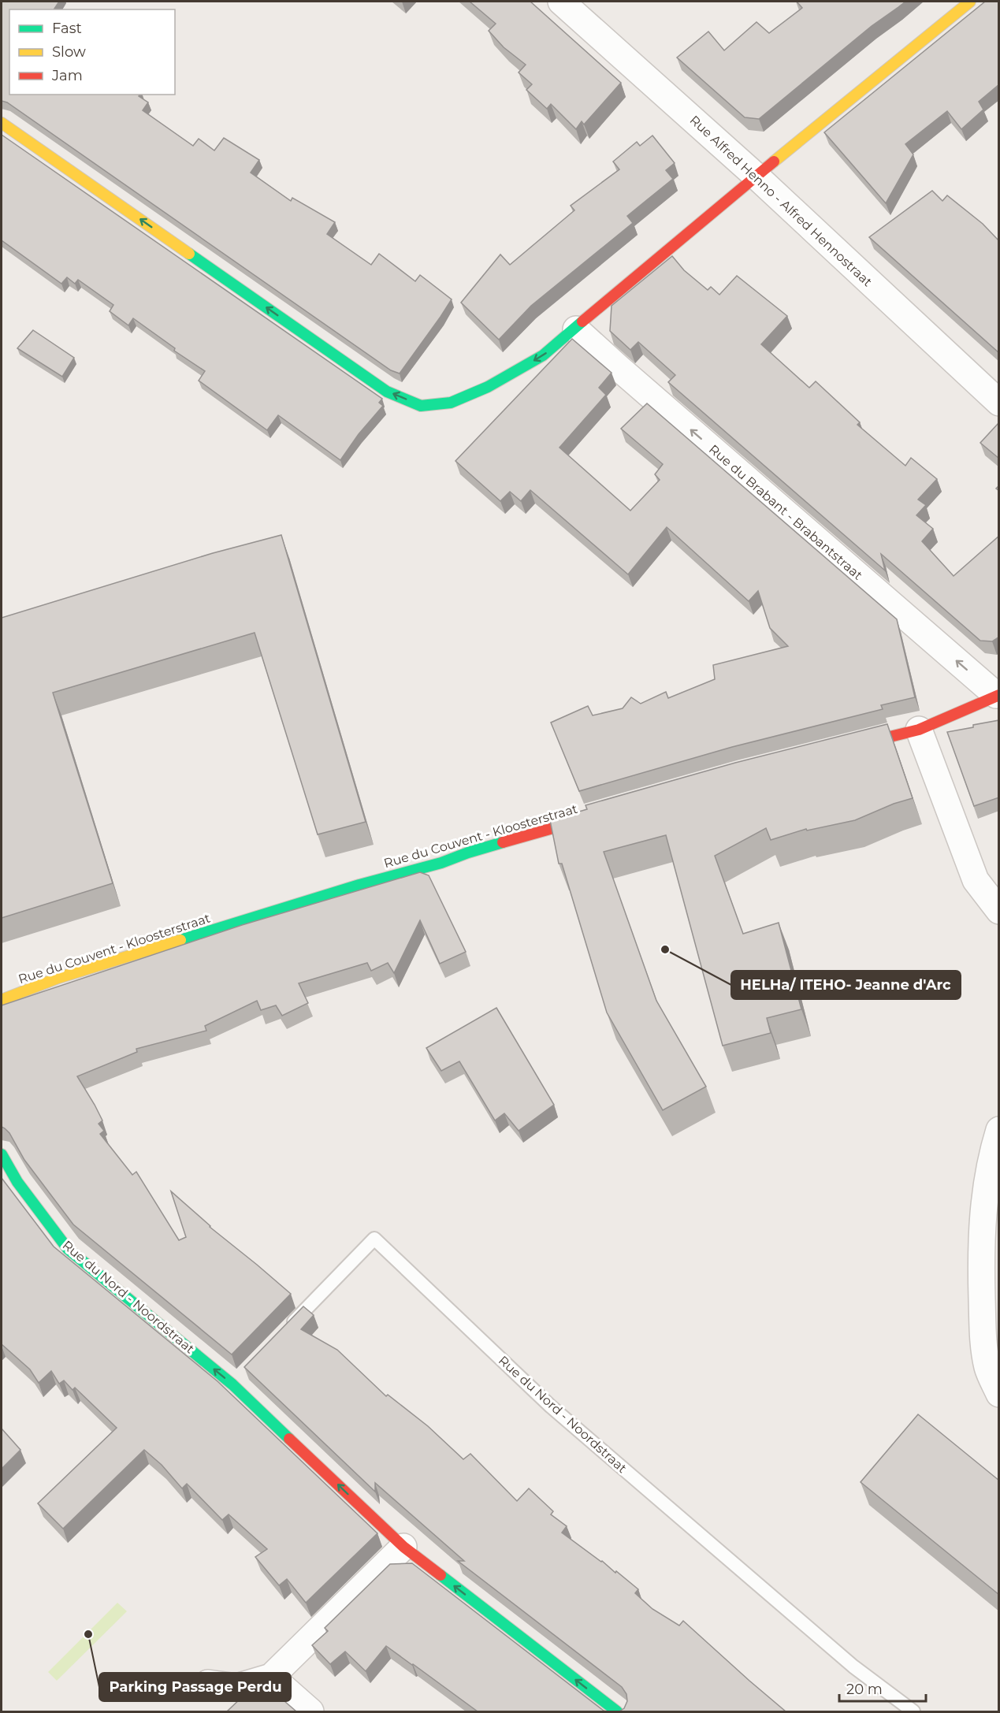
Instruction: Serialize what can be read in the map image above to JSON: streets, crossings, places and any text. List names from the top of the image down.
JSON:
{
  "streets": {
    "street": [
      "Rue Alfred Henno - Alfred Hennostraat",
      "Rue du Brabant - Brabantstraat",
      "Rue du Couvent - Kloosterstraat",
      "Rue du Nord - Noordstraat"
    ]
  },
  "one_way": ["Rue du Brabant - Brabantstraat", "Rue du Nord - Noordstraat"],
  "places": ["HELHa/ ITEHO- Jeanne d'Arc", "Parking Passage Perdu"],
  "legend": ["Fast", "Slow", "Jam"],
  "scale_bar": "20 m"
}
